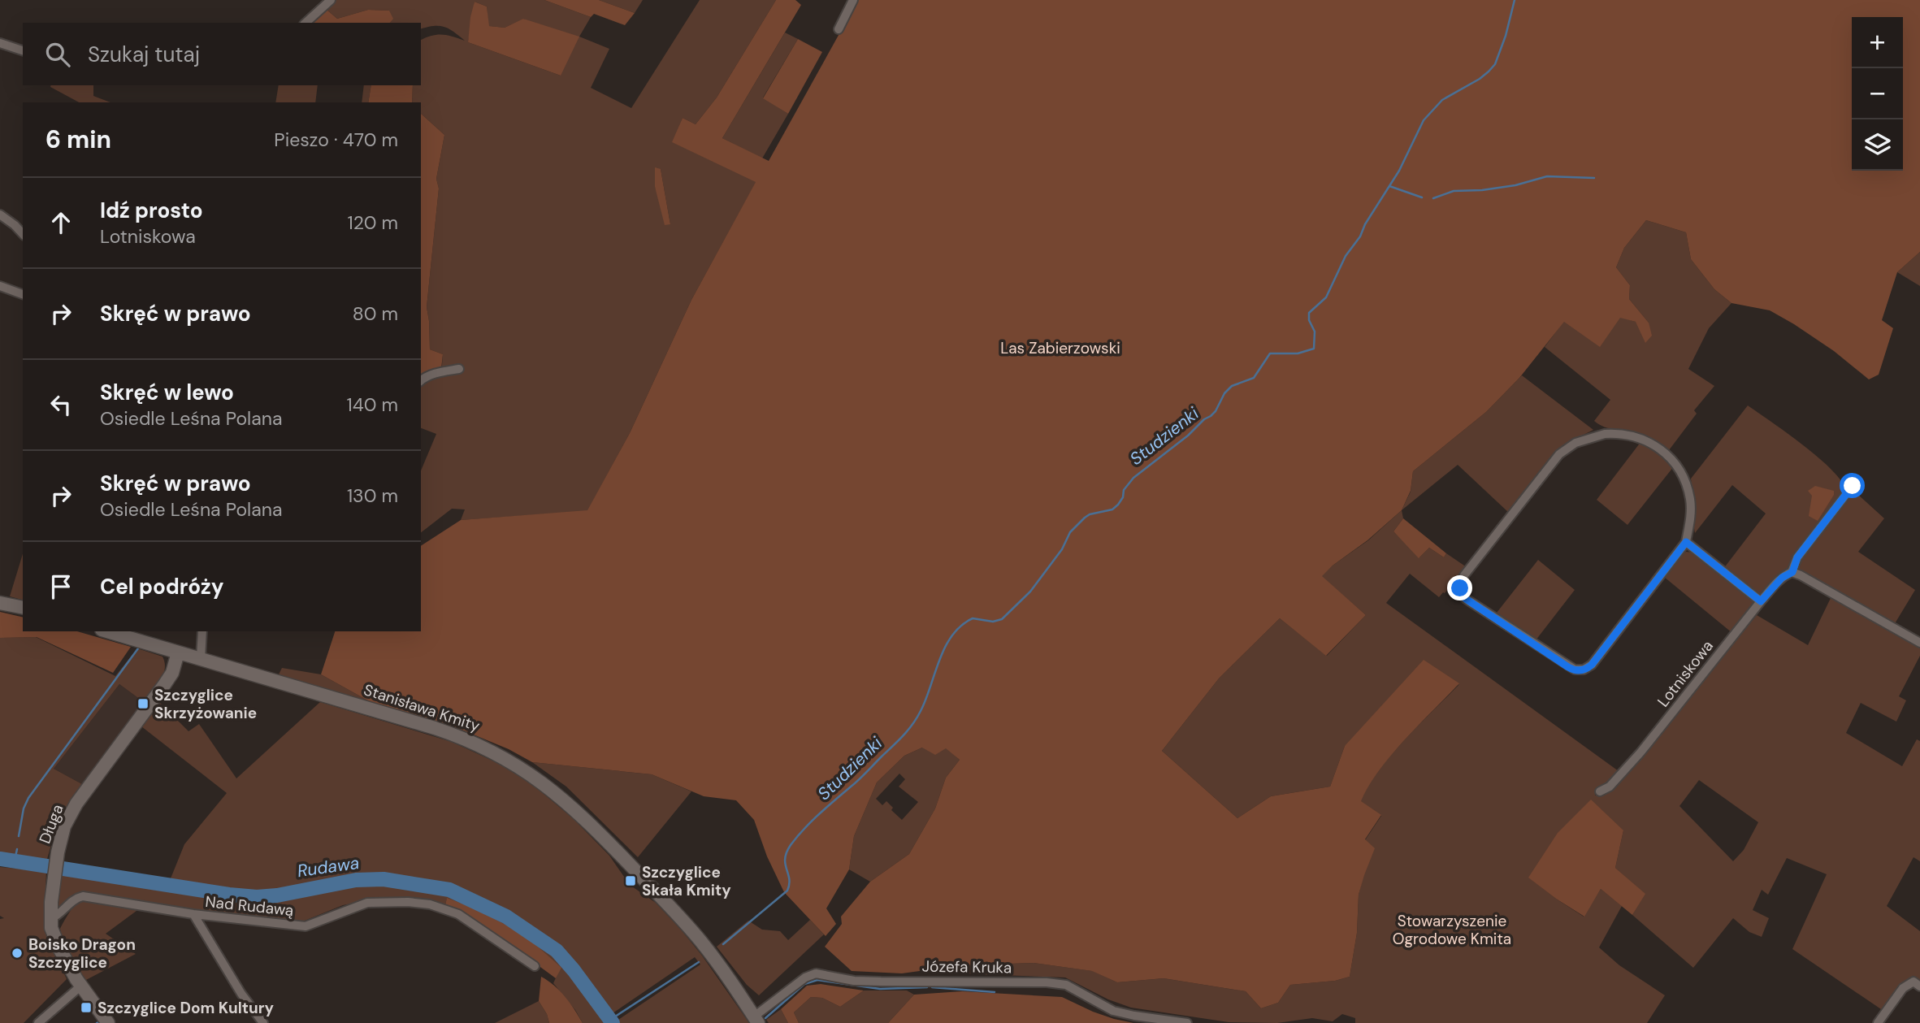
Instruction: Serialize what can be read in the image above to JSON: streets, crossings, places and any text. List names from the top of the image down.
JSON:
{
  "streets": {
    "main road": ["Stanisława Kmity", "Długa"],
    "street": ["Lotniskowa", "Nad Rudawą", "Józefa Kruka"]
  },
  "crossings": [
    ["Stanisława Kmity", "Długa"],
    ["Stanisława Kmity", "Józefa Kruka"],
    ["Długa", "Nad Rudawą"]
  ],
  "water": ["Studzienki", "Rudawa"],
  "parks": ["Las Zabierzowski", "Stowarzyszenie Ogrodowe Kmita"],
  "places": {
    "transit": ["Szczyglice Skrzyżowanie", "Szczyglice Skała Kmity", "Szczyglice Dom Kultury"],
    "other": ["Boisko Dragon Szczyglice"]
  },
  "page": {
    "map_buttons": ["+", "−"],
    "search": "Szukaj tutaj",
    "heading": ["6 min", "Pieszo · 470 m"],
    "list": [
      ["Idź prosto", "Lotniskowa", "120 m"],
      ["Skręć w prawo", "80 m"],
      ["Skręć w lewo", "Osiedle Leśna Polana", "140 m"],
      ["Skręć w prawo", "Osiedle Leśna Polana", "130 m"],
      "Cel podróży"
    ]
  }
}
